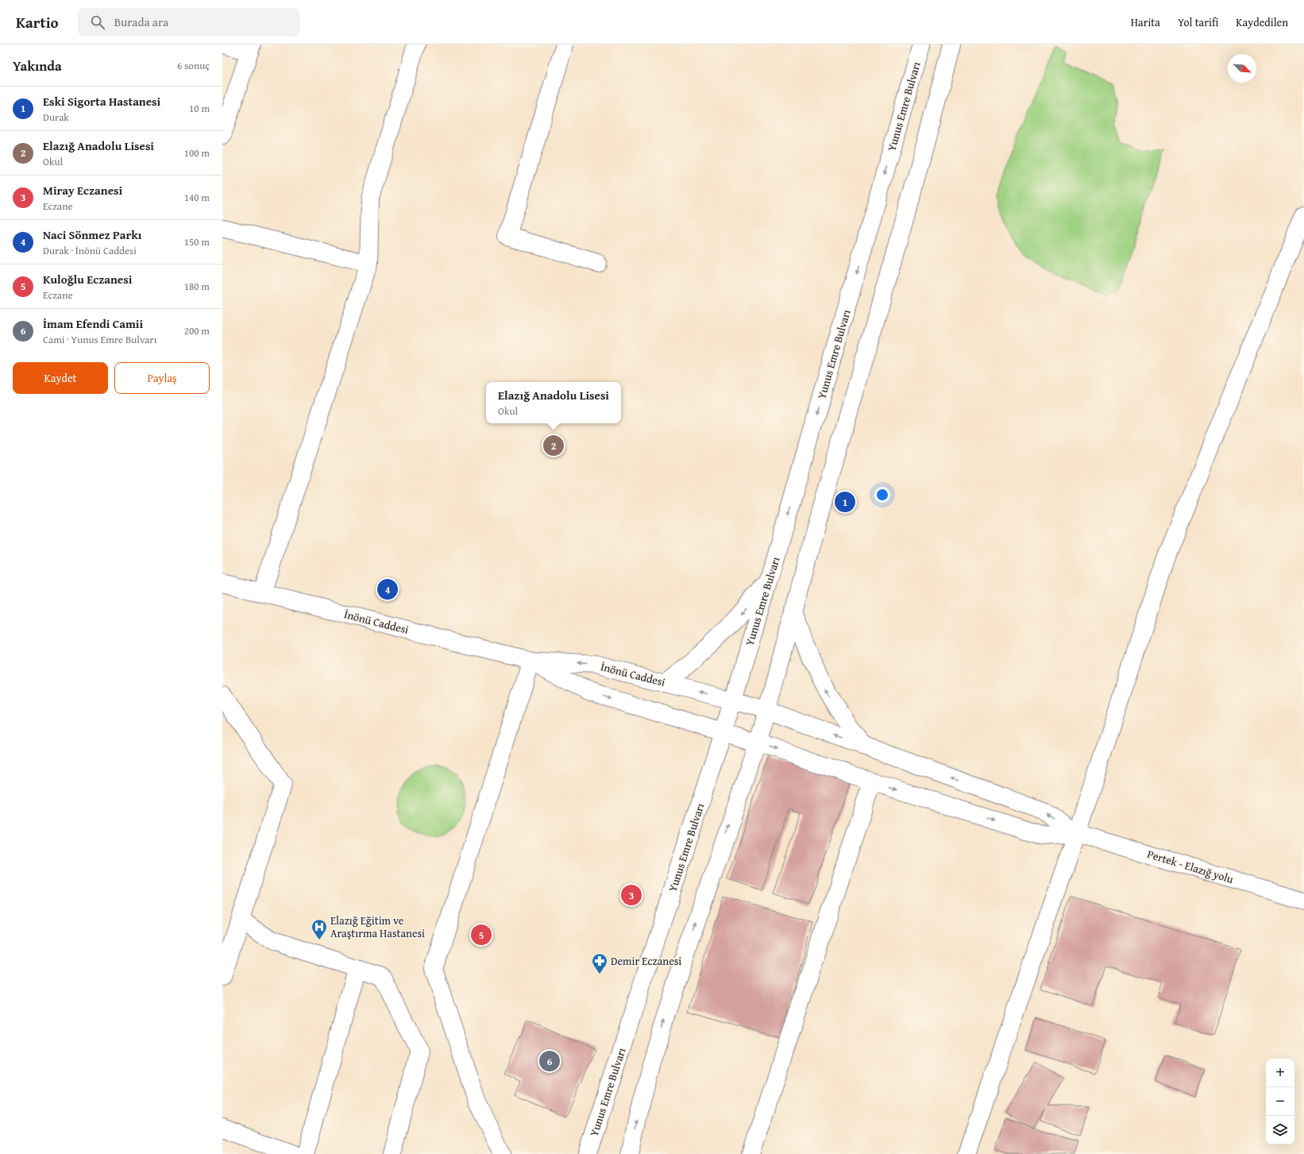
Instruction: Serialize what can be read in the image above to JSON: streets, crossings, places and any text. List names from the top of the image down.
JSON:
{
  "streets": {
    "main road": ["Yunus Emre Bulvarı", "İnönü Caddesi", "Pertek - Elazığ yolu"]
  },
  "crossings": [
    ["Yunus Emre Bulvarı", "İnönü Caddesi"],
    ["İnönü Caddesi", "Pertek - Elazığ yolu"]
  ],
  "places": {
    "hospital": ["Elazığ Eğitim ve Araştırma Hastanesi"],
    "pharmacy": ["Demir Eczanesi"]
  },
  "north": "bottom right",
  "page": {
    "header": "Kartio",
    "search": "Burada ara",
    "nav": ["Harita", "Yol tarifi", "Kaydedilen"],
    "heading": ["Yakında", "6 sonuç"],
    "list": [
      {
        "mark": "1",
        "name": "Eski Sigorta Hastanesi",
        "note": "Durak",
        "value": "10 m"
      },
      {
        "mark": "2",
        "name": "Elazığ Anadolu Lisesi",
        "note": "Okul",
        "value": "100 m"
      },
      {
        "mark": "3",
        "name": "Miray Eczanesi",
        "note": "Eczane",
        "value": "140 m"
      },
      {
        "mark": "4",
        "name": "Naci Sönmez Parkı",
        "note": "Durak · İnönü Caddesi",
        "value": "150 m"
      },
      {
        "mark": "5",
        "name": "Kuloğlu Eczanesi",
        "note": "Eczane",
        "value": "180 m"
      },
      {
        "mark": "6",
        "name": "İmam Efendi Camii",
        "note": "Cami · Yunus Emre Bulvarı",
        "value": "200 m"
      }
    ],
    "buttons": ["Kaydet", "Paylaş"],
    "popup": ["Elazığ Anadolu Lisesi", "Okul"],
    "pins": [
      "2",
      "1",
      "4",
      "3",
      "5",
      "6"
    ],
    "map_buttons": ["+", "−"]
  }
}
